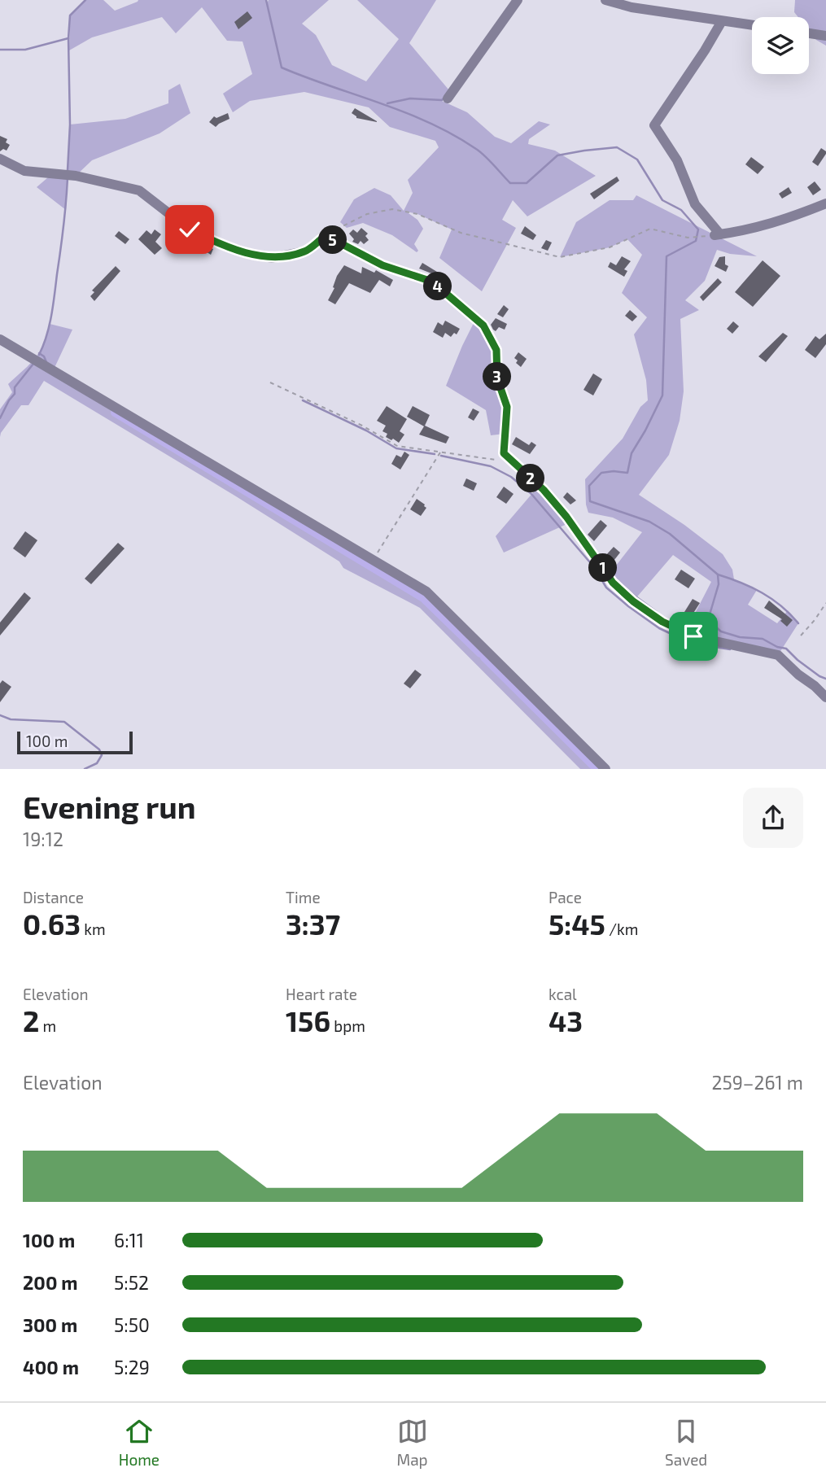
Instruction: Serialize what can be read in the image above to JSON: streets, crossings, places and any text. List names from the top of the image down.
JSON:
{
  "scale_bar": "100 m",
  "page": {
    "pins": [
      "5",
      "4",
      "3",
      "2",
      "1"
    ],
    "scale": "100 m",
    "heading": ["Evening run", "19:12"],
    "stats": [
      ["Distance", "0.63 km"],
      ["Time", "3:37"],
      ["Pace", "5:45 /km"],
      ["Elevation", "2 m"],
      ["Heart rate", "156 bpm"],
      ["kcal", "43"]
    ],
    "chart": ["Elevation", "259–261 m"],
    "list": [
      {
        "name": "100 m",
        "note": "6:11"
      },
      {
        "name": "200 m",
        "note": "5:52"
      },
      {
        "name": "300 m",
        "note": "5:50"
      },
      {
        "name": "400 m",
        "note": "5:29"
      }
    ],
    "tabs": ["Home", "Map", "Saved"]
  }
}
